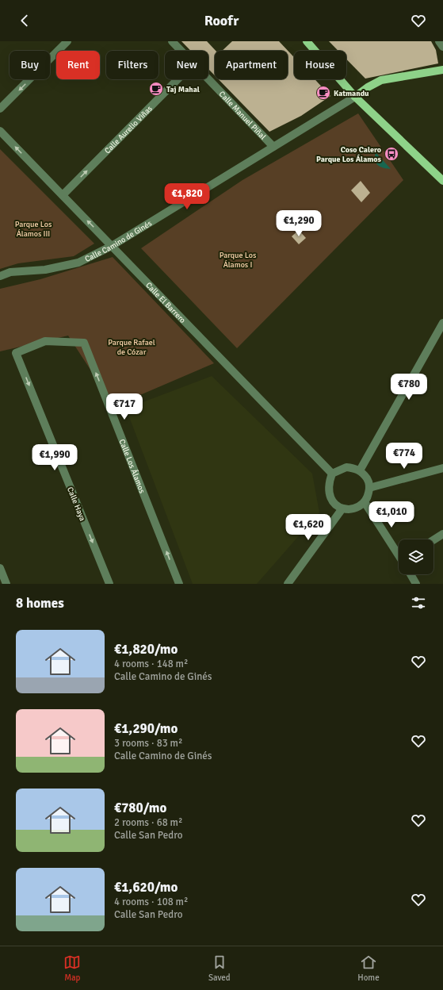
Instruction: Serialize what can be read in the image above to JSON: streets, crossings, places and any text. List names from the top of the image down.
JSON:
{
  "streets": {
    "street": [
      "Calle Manuel Piñal",
      "Calle Aurelio Viñas",
      "Calle Camino de Ginés",
      "Calle El Barrero",
      "Calle Los Álamos",
      "Calle Haya"
    ]
  },
  "crossings": [
    ["Calle Manuel Piñal", "Calle Camino de Ginés"],
    ["Calle Aurelio Viñas", "Calle El Barrero"],
    ["Calle Camino de Ginés", "Calle El Barrero"],
    ["Calle Los Álamos", "Calle Haya"]
  ],
  "one_way": ["Calle Aurelio Viñas", "Calle Los Álamos", "Calle Haya"],
  "parks": ["Parque Los Álamos III", "Parque Los Álamos I", "Parque Rafael de Cózar"],
  "places": {
    "cafe": ["Taj Mahal", "Katmandu"],
    "bus stop": ["Coso Calero Parque Los Álamos"]
  },
  "page": {
    "header": "Roofr",
    "chip": [
      "Buy",
      "Rent",
      "Filters",
      "New",
      "Apartment",
      "House"
    ],
    "price": [
      "€1,820",
      "€1,290",
      "€780",
      "€717",
      "€774",
      "€1,990",
      "€1,010",
      "€1,620"
    ],
    "heading": "8 homes",
    "list": [
      {
        "name": "€1,820/mo",
        "note": "4 rooms · 148 m² · Calle Camino de Ginés"
      },
      {
        "name": "€1,290/mo",
        "note": "3 rooms · 83 m² · Calle Camino de Ginés"
      },
      {
        "name": "€780/mo",
        "note": "2 rooms · 68 m² · Calle San Pedro"
      },
      {
        "name": "€1,620/mo",
        "note": "4 rooms · 108 m² · Calle San Pedro"
      }
    ],
    "tabs": ["Map", "Saved", "Home"]
  }
}
